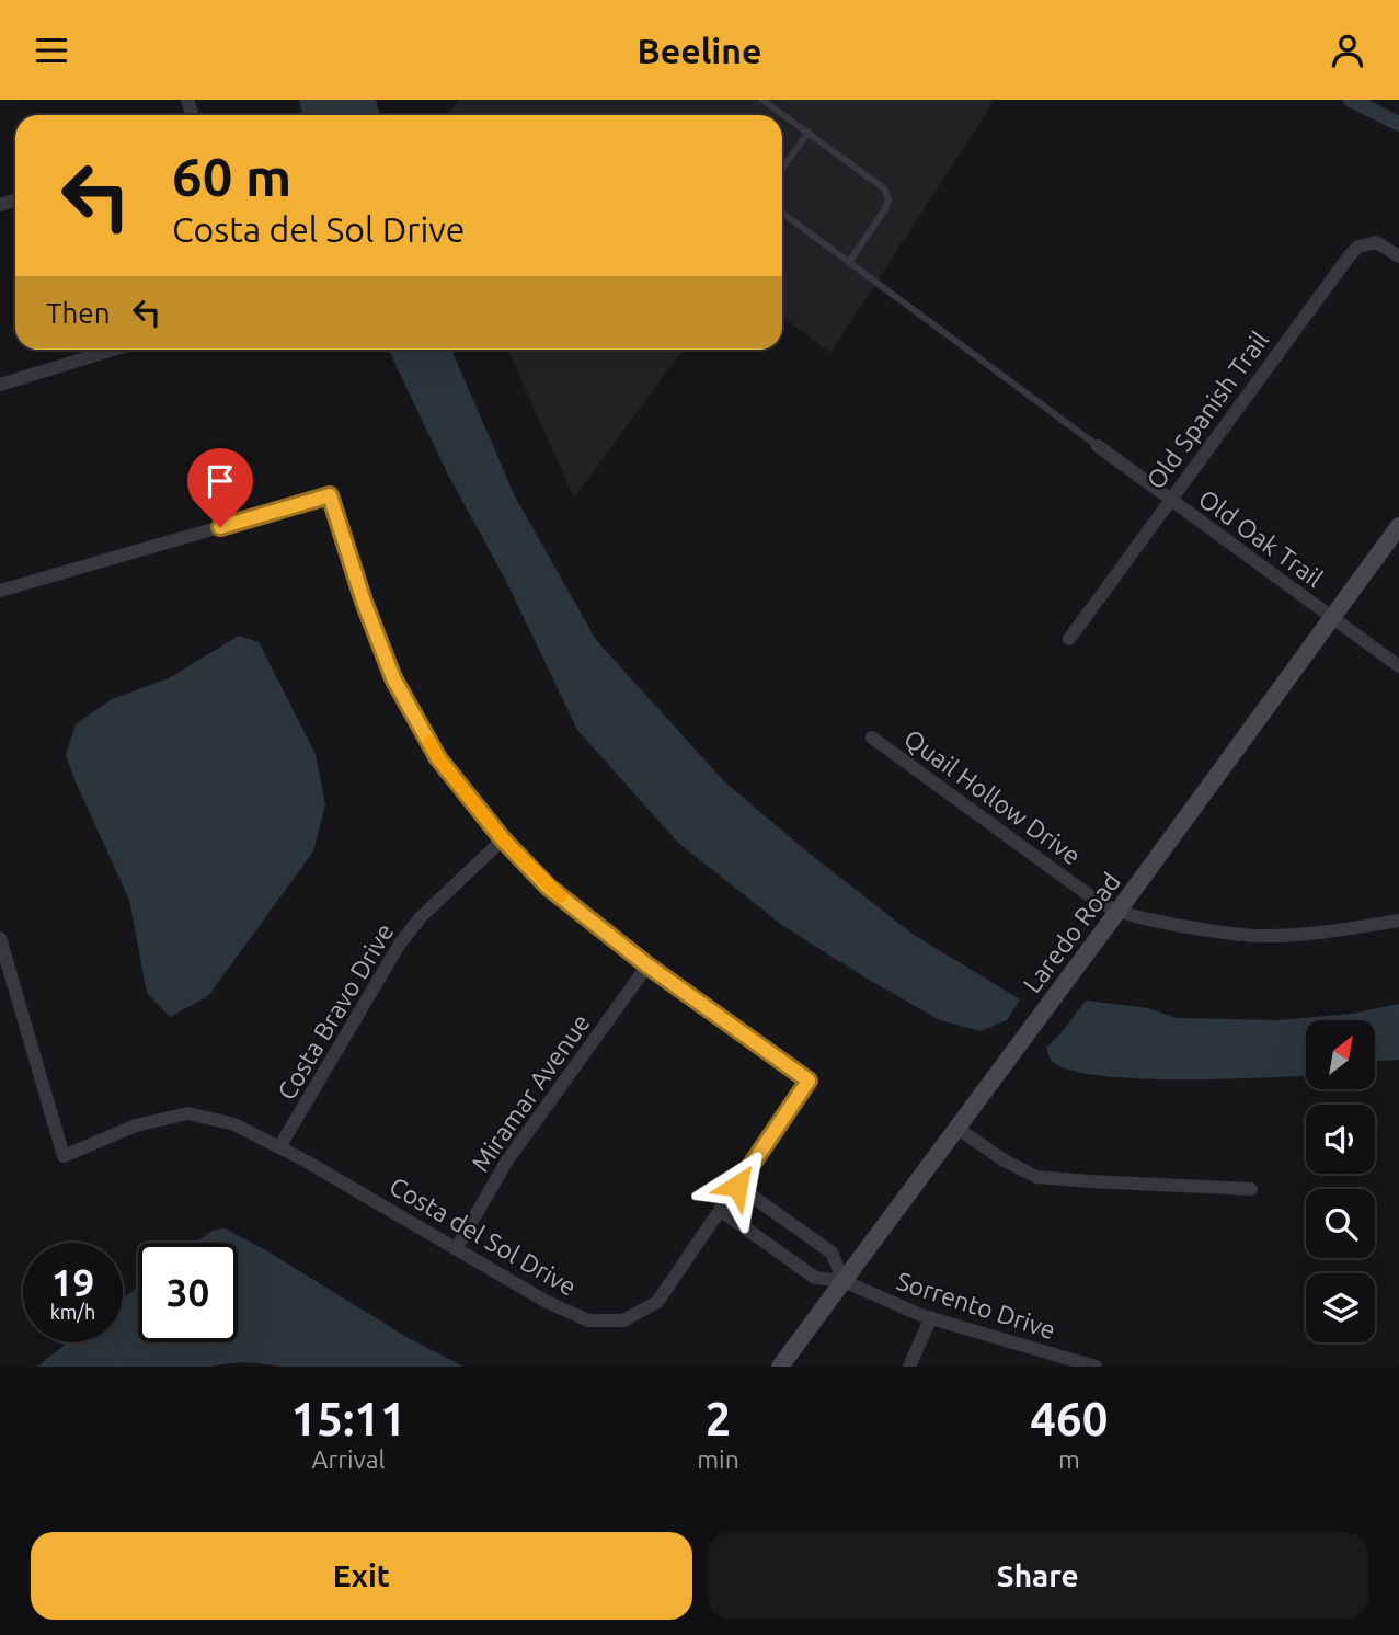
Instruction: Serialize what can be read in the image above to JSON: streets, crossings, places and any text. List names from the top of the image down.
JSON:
{
  "streets": {
    "street": [
      "Old Spanish Trail",
      "Old Oak Trail",
      "Quail Hollow Drive",
      "Laredo Road",
      "Costa Bravo Drive",
      "Miramar Avenue",
      "Costa del Sol Drive",
      "Sorrento Drive"
    ]
  },
  "crossings": [
    ["Old Spanish Trail", "Old Oak Trail"],
    ["Old Oak Trail", "Laredo Road"],
    ["Quail Hollow Drive", "Laredo Road"],
    ["Laredo Road", "Sorrento Drive"],
    ["Costa Bravo Drive", "Costa del Sol Drive"],
    ["Miramar Avenue", "Costa del Sol Drive"],
    ["Costa del Sol Drive", "Sorrento Drive"]
  ],
  "north": "top right",
  "page": {
    "header": "Beeline",
    "turn": ["60 m", "Costa del Sol Drive"],
    "then": "Then",
    "speed": "19 km/h",
    "limit": "30",
    "eta": [
      "15:11",
      "Arrival",
      "2",
      "min",
      "460",
      "m"
    ],
    "buttons": ["Exit", "Share"]
  }
}
